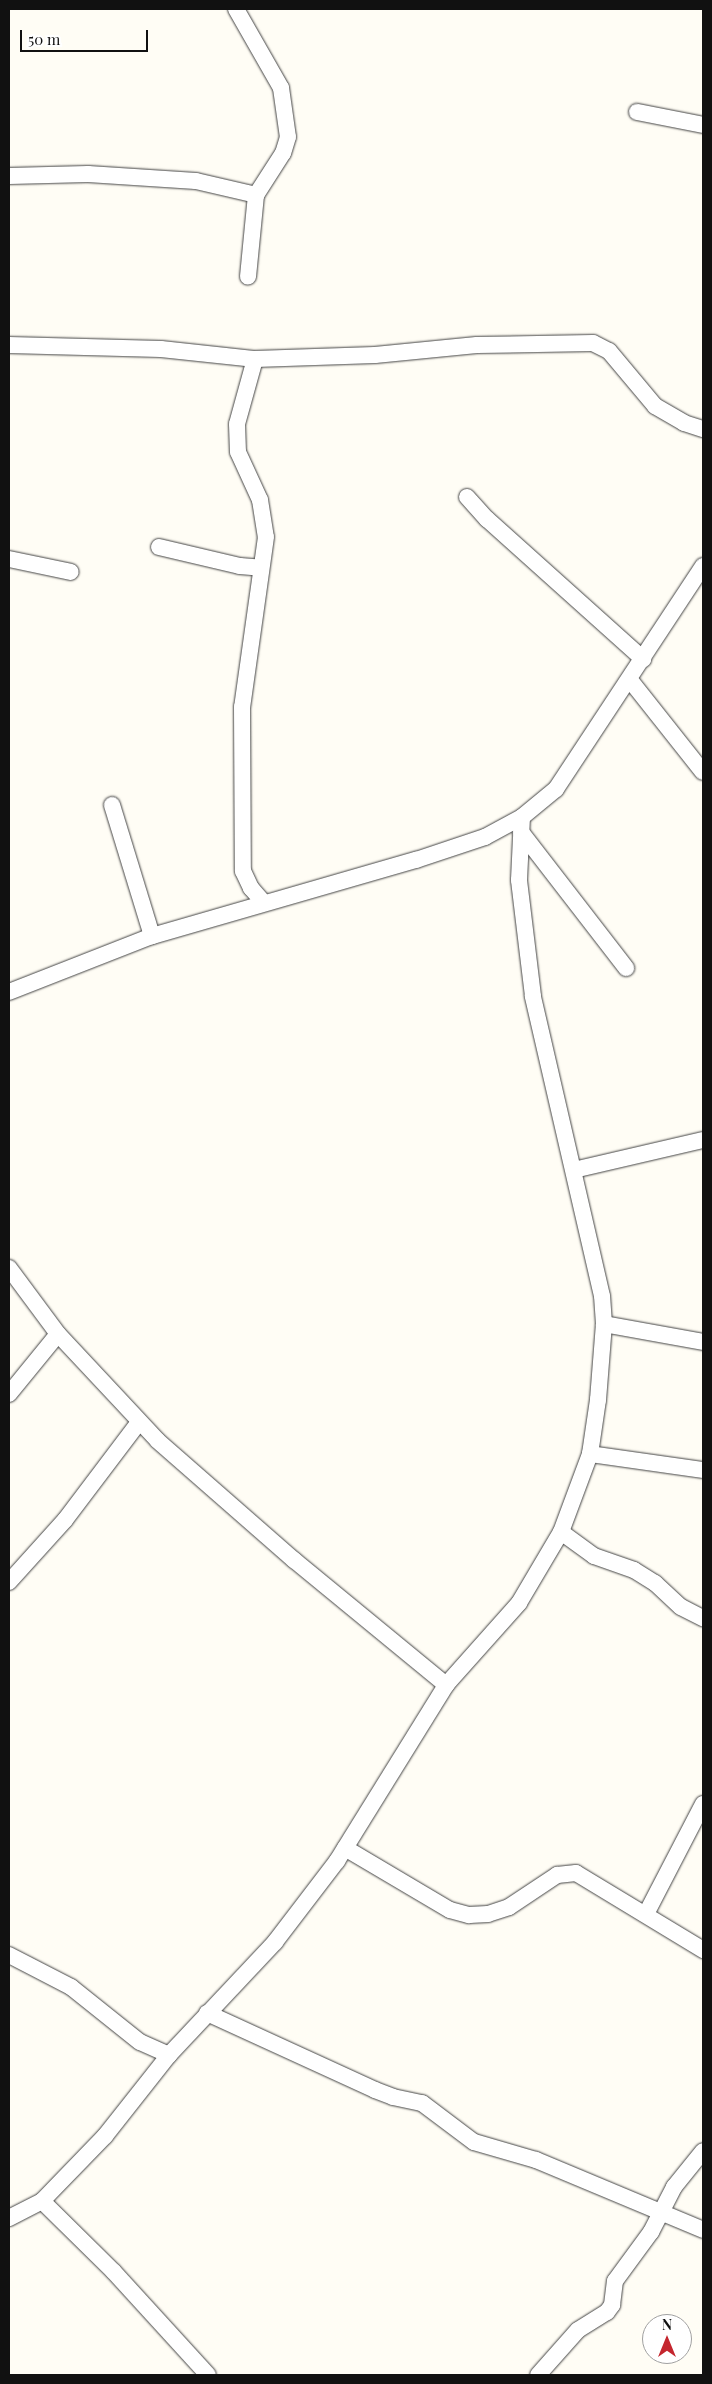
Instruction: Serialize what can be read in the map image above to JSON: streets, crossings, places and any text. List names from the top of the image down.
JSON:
{
  "scale_bar": "50 m",
  "north": "top"
}
